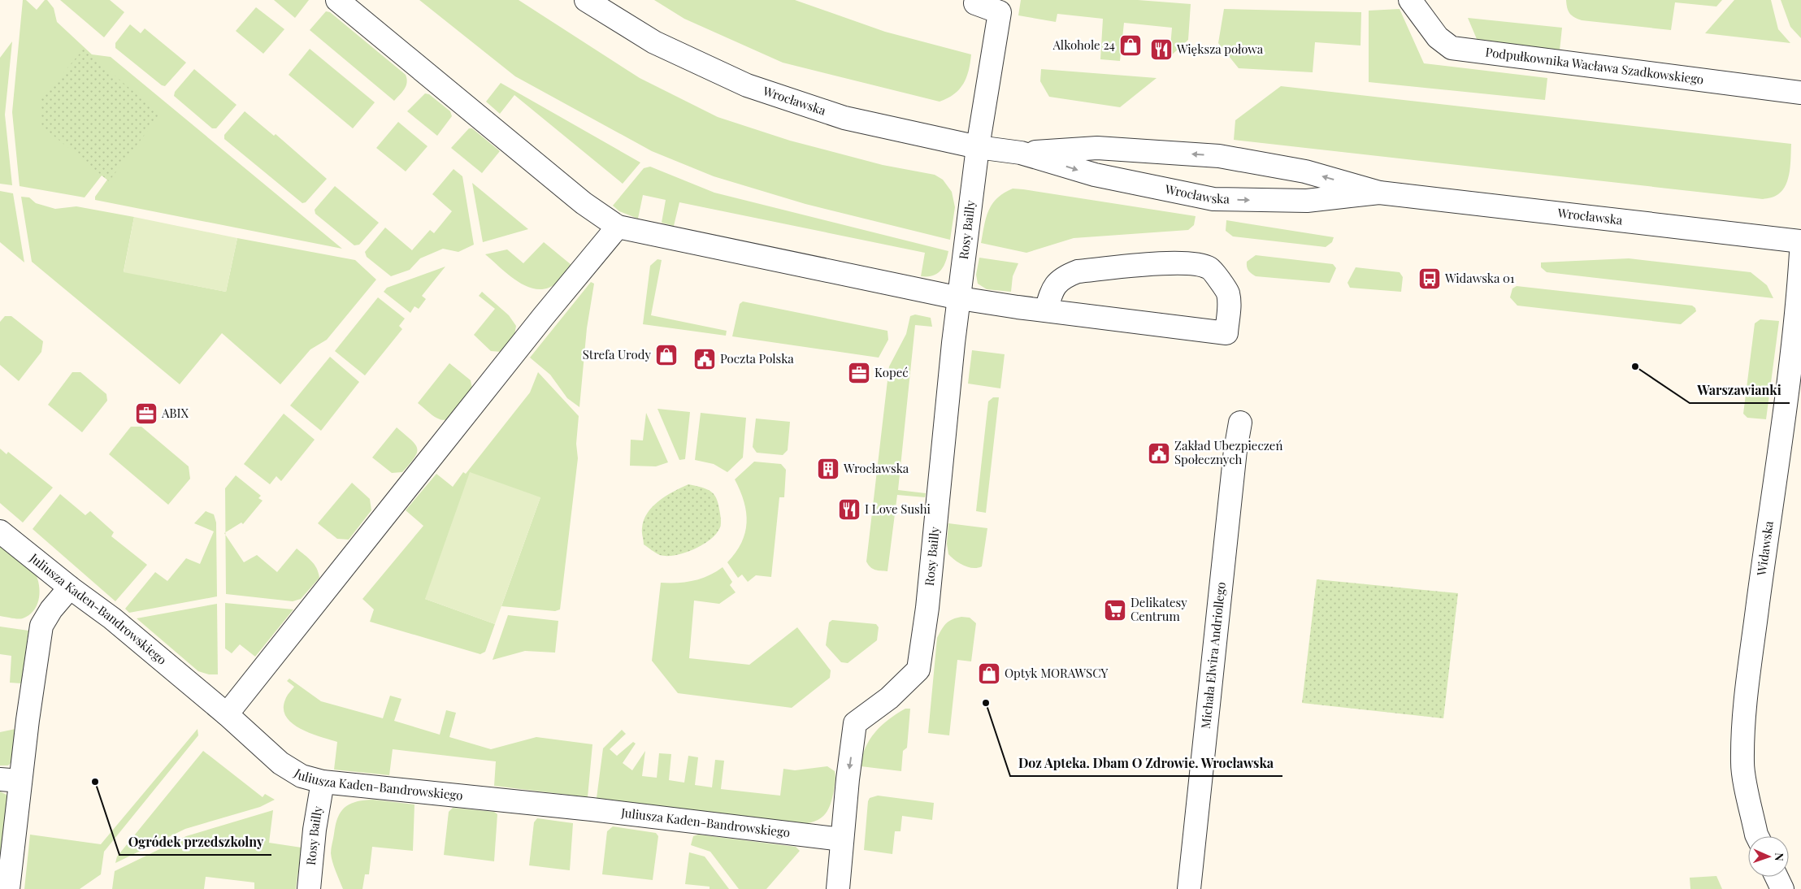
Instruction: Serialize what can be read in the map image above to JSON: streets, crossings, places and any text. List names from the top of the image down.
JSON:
{
  "streets": {
    "street": [
      "Podpułkownika Wacława Szadkowskiego",
      "Wrocławska",
      "Rosy Bailly",
      "Widawska",
      "Juliusza Kaden-Bandrowskiego",
      "Michała Elwira Andriollego"
    ]
  },
  "crossings": [
    ["Wrocławska", "Rosy Bailly"],
    ["Rosy Bailly", "Juliusza Kaden-Bandrowskiego"]
  ],
  "one_way": ["Rosy Bailly"],
  "places": {
    "shop": ["Alkohole 24", "Strefa Urody", "Optyk MORAWSCY"],
    "restaurant": ["Większa połowa", "I Love Sushi"],
    "bus stop": ["Widawska 01"],
    "public building": ["Poczta Polska", "Zakład Ubezpieczeń Społecznych"],
    "other": ["Warszawianki", "Doz Apteka. Dbam O Zdrowie. Wrocławska", "Ogródek przedszkolny"],
    "office": ["Kopeć", "ABIX"],
    "building": ["Wrocławska"],
    "supermarket": ["Delikatesy Centrum"]
  },
  "north": "right"
}
